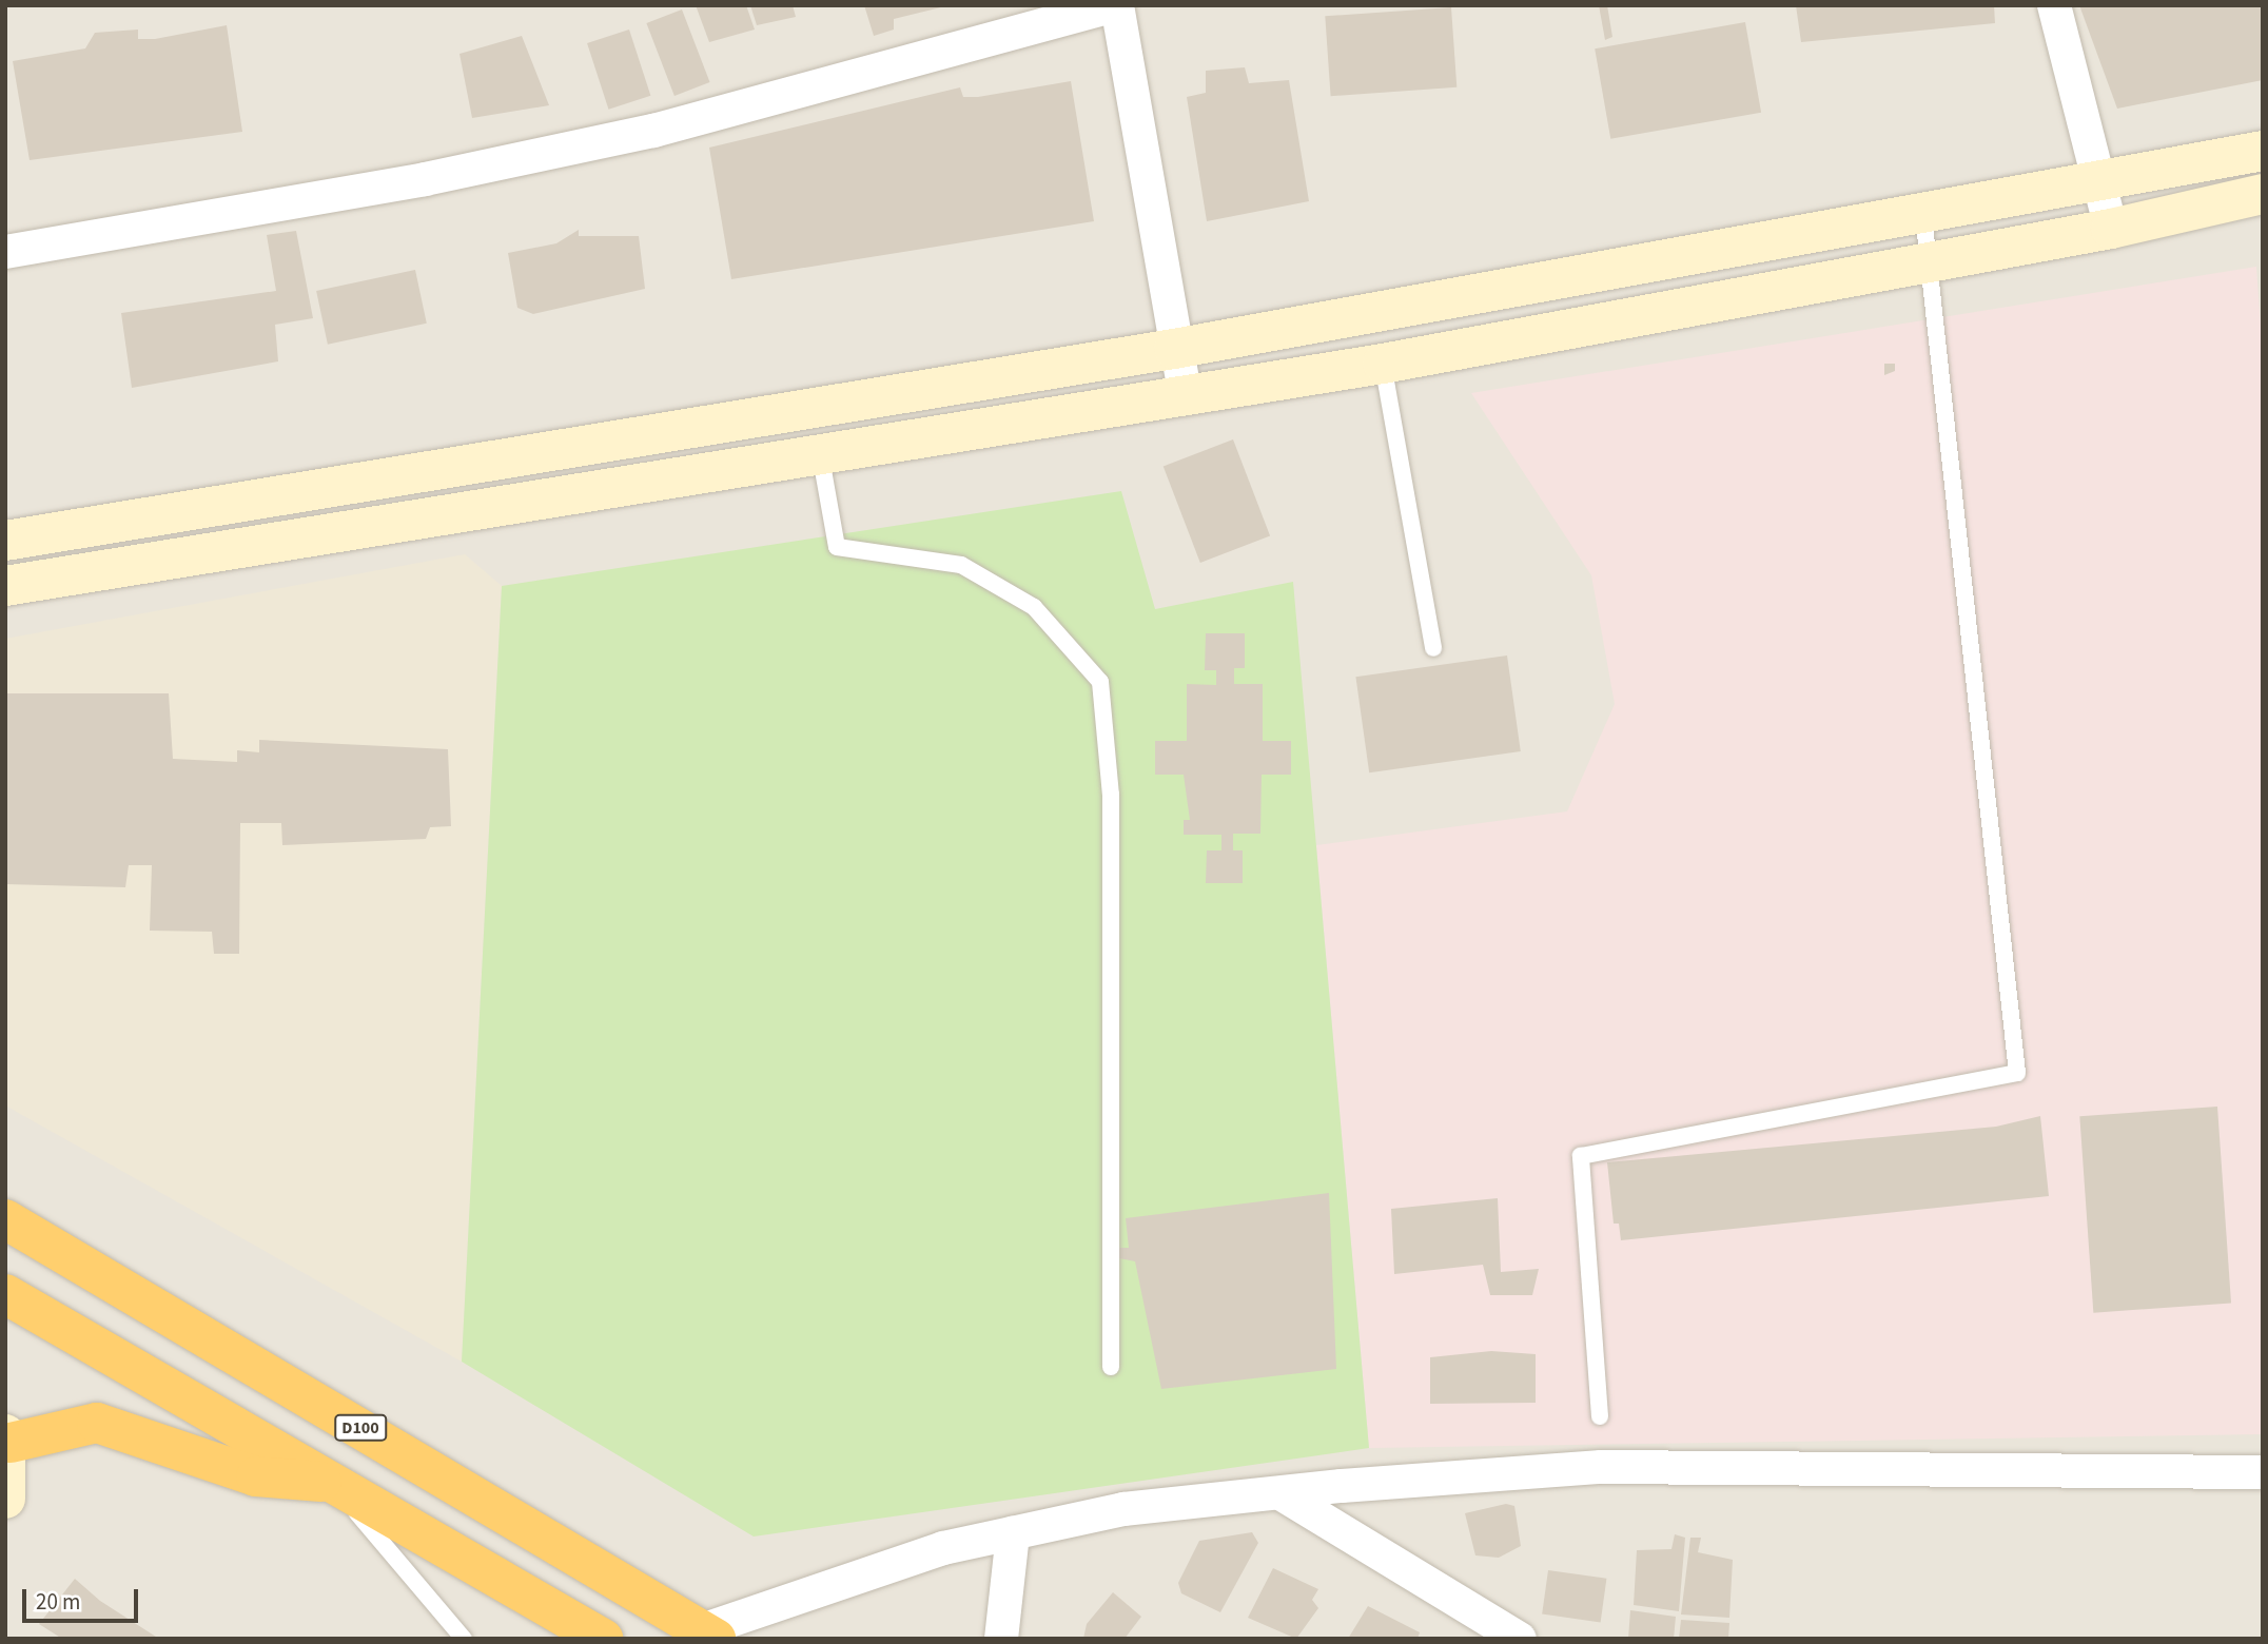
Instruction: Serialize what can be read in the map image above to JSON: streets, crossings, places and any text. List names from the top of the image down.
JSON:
{
  "streets": {
    "highway": ["D100"]
  },
  "scale_bar": "20 m"
}
